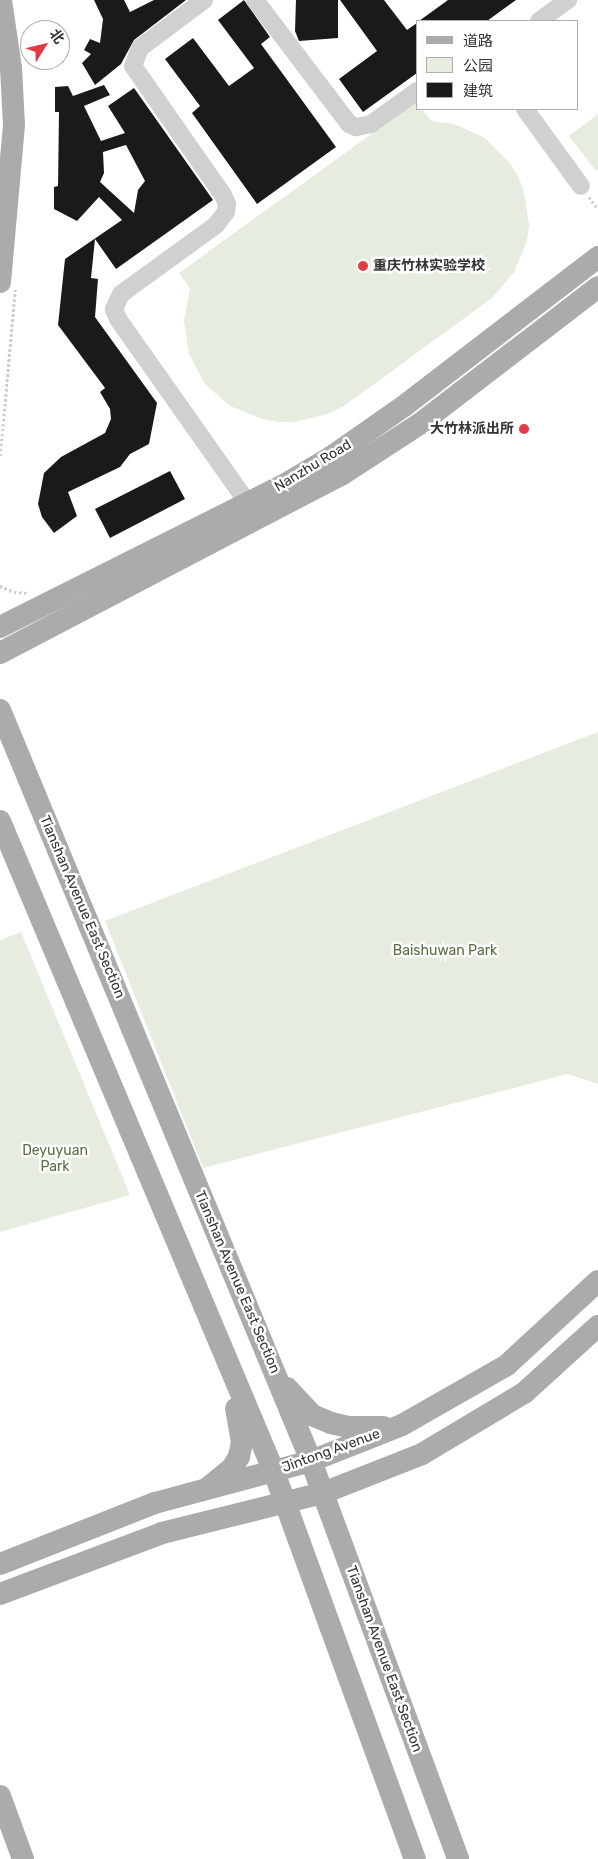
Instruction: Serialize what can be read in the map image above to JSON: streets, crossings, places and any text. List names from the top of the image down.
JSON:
{
  "streets": {
    "main road": ["Nanzhu Road", "Tianshan Avenue East Section", "Jintong Avenue"]
  },
  "crossings": [
    ["Tianshan Avenue East Section", "Jintong Avenue"]
  ],
  "parks": ["Baishuwan Park", "Deyuyuan Park"],
  "places": ["重庆竹林实验学校", "大竹林派出所"],
  "legend": ["道路", "公园", "建筑"],
  "north": "top right"
}
